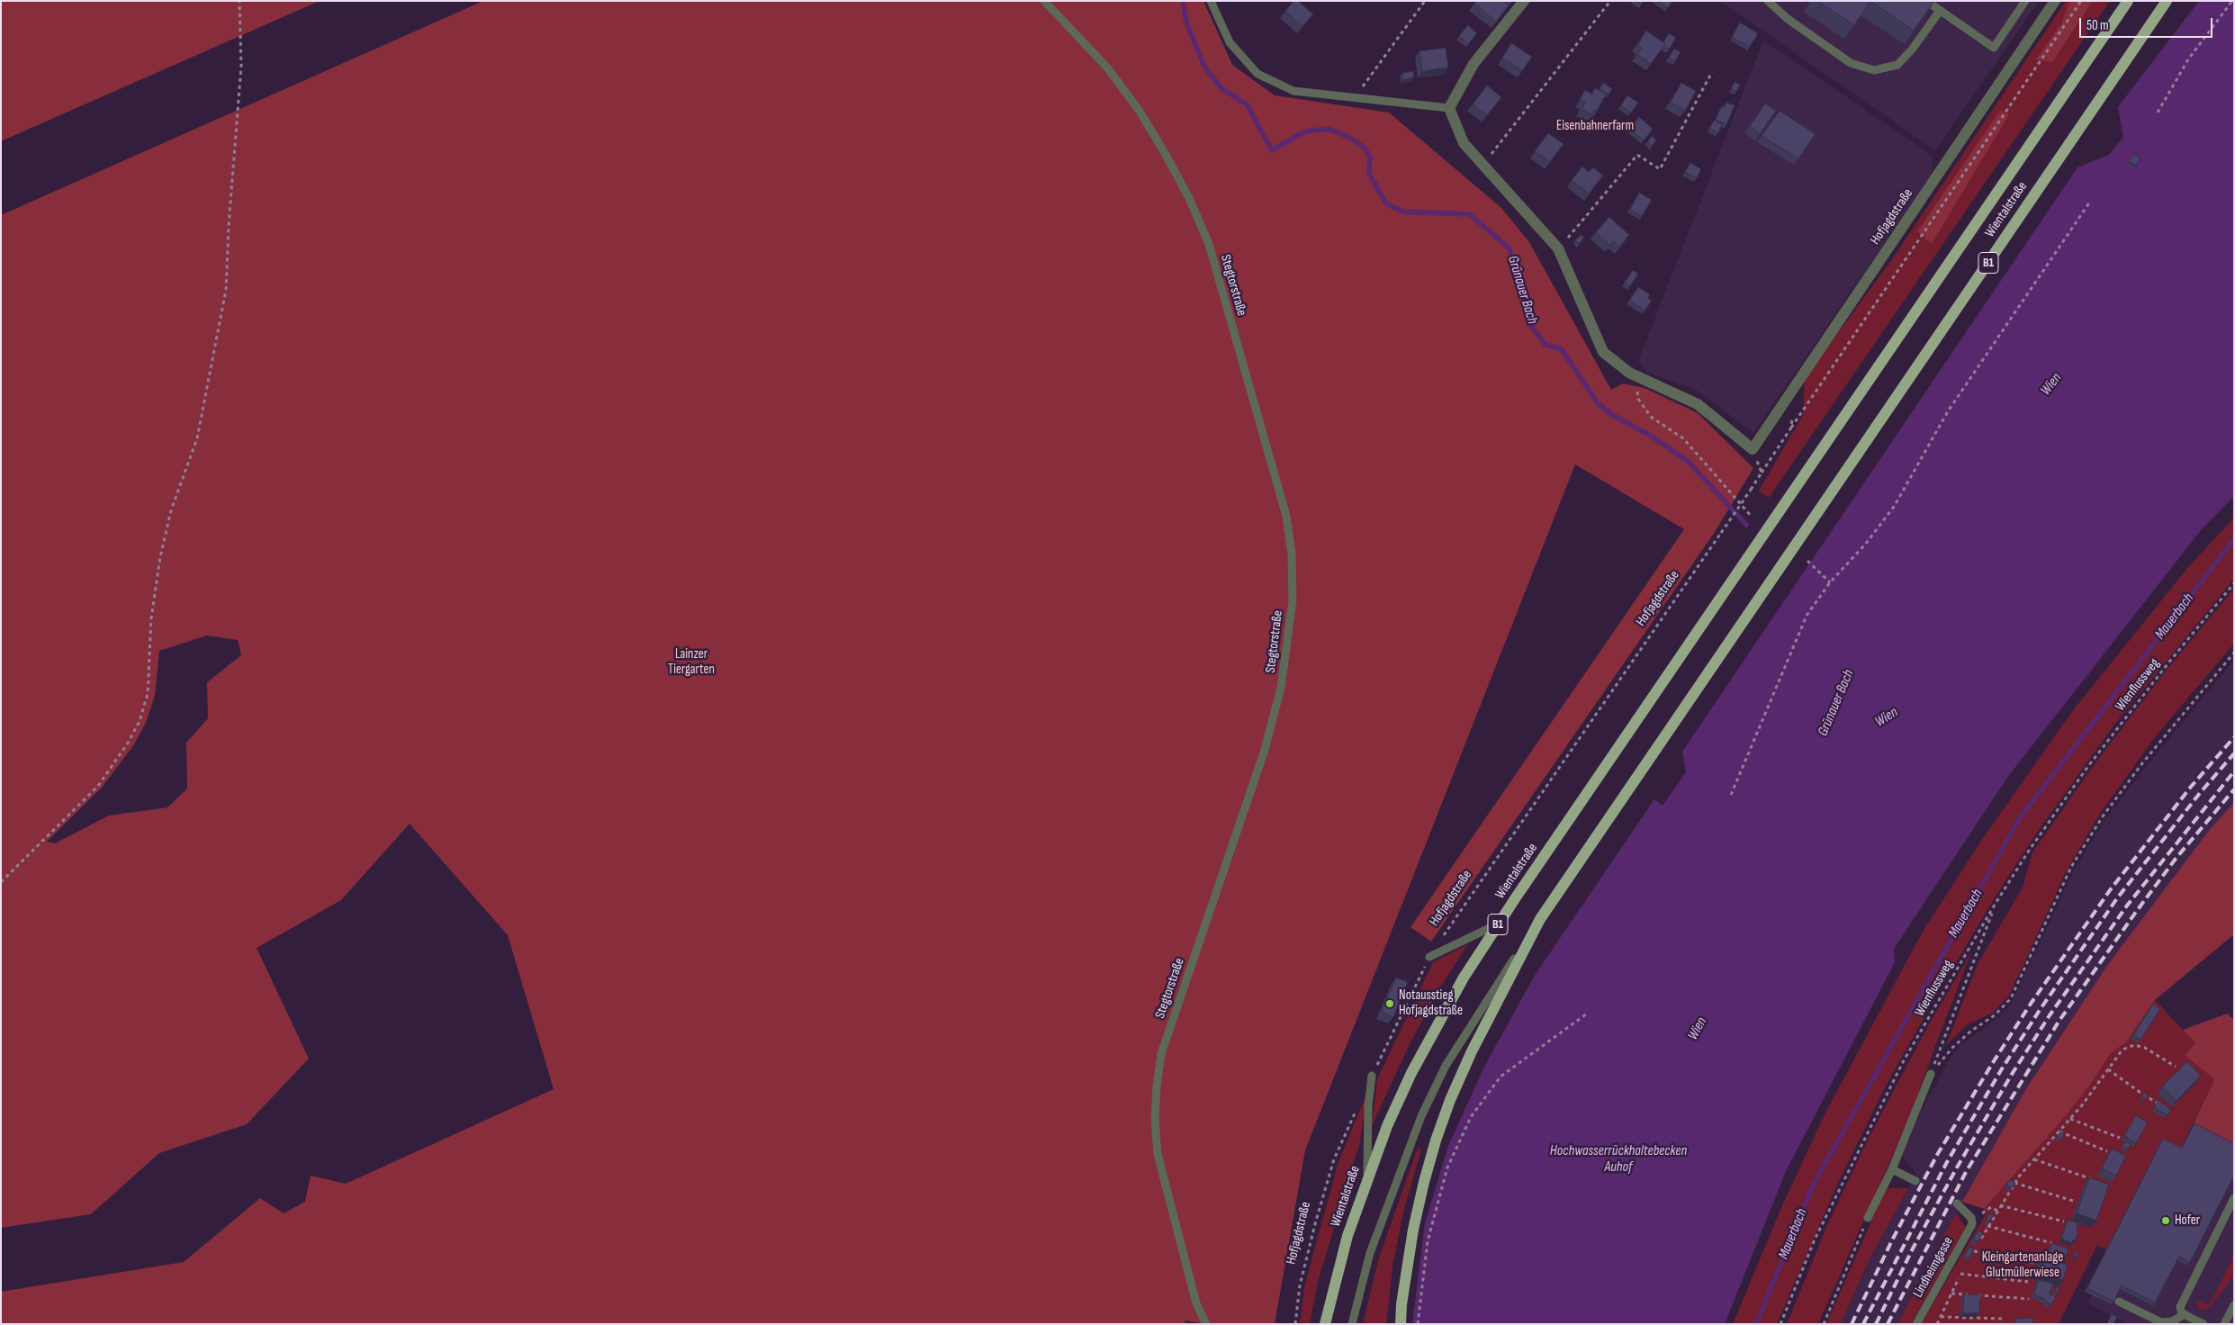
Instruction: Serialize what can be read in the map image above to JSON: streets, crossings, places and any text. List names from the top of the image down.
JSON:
{
  "streets": {
    "main road": ["Wientalstraße", "B1"],
    "street": ["Hofjagdstraße"],
    "lane": ["Stegtorstraße", "Lindheimgasse"],
    "path": ["Wienflussweg"]
  },
  "crossings": [
    ["Wientalstraße", "B1"]
  ],
  "water": [
    "Grünauer Bach",
    "Wien",
    "Mauerbach",
    "Hochwasserrückhaltebecken Auhof"
  ],
  "parks": ["Eisenbahnerfarm", "Lainzer Tiergarten", "Kleingartenanlage Glutmüllerwiese"],
  "places": ["Notausstieg Hofjagdstraße", "Hofer"],
  "scale_bar": "50 m"
}
